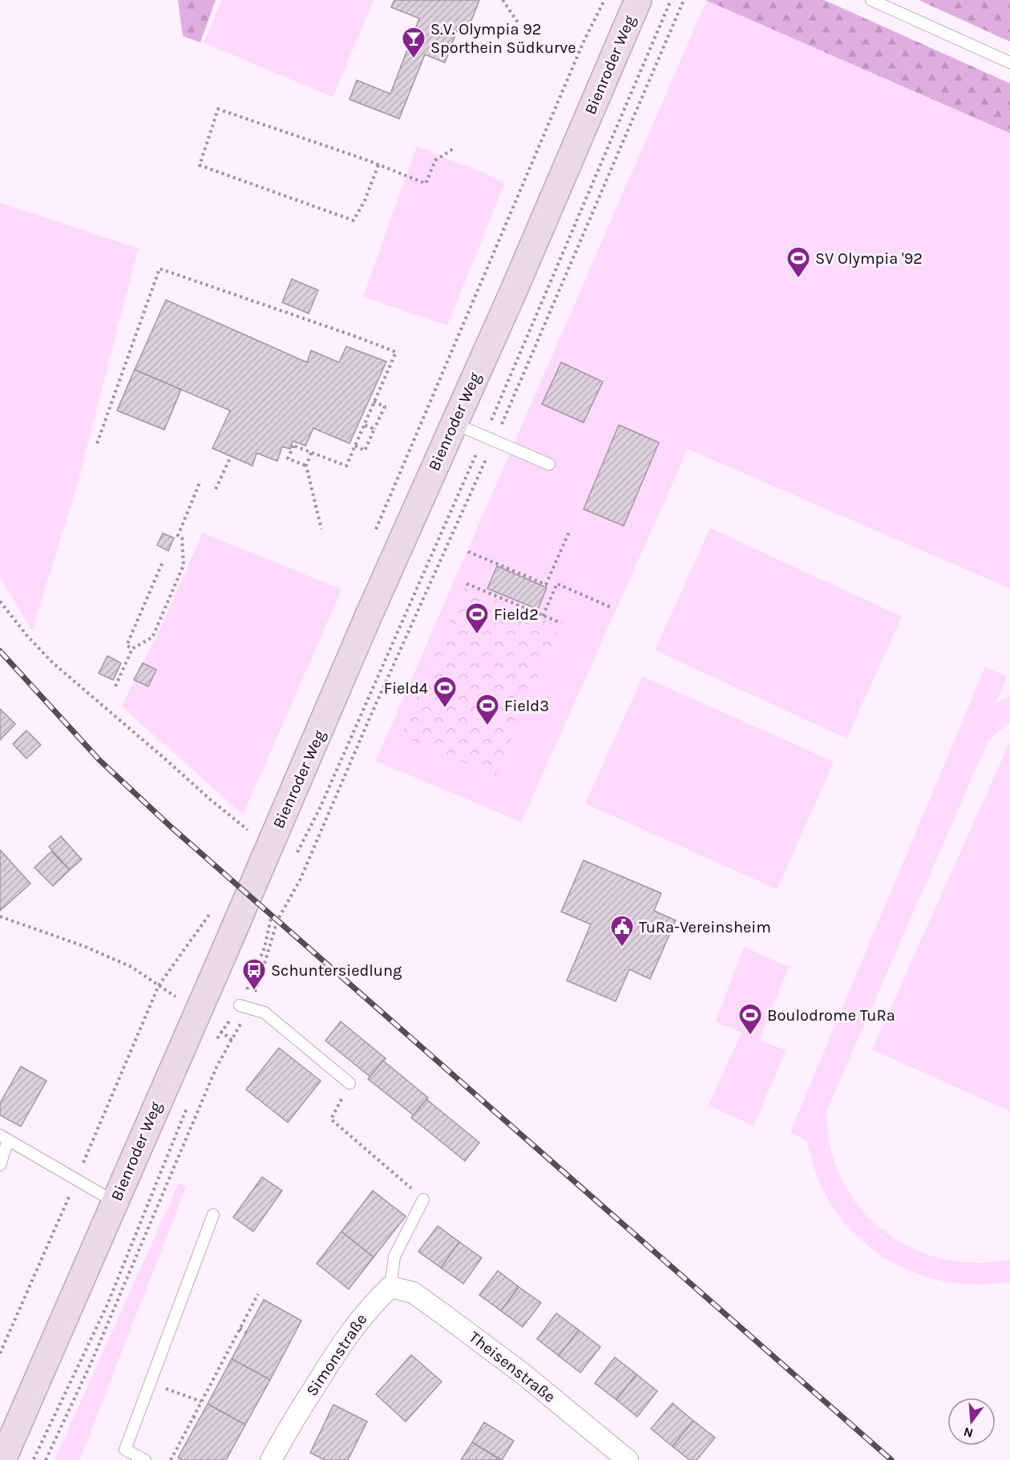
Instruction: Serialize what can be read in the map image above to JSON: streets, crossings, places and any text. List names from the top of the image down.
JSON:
{
  "streets": {
    "main road": ["Bienroder Weg"],
    "street": ["Simonstraße", "Theisenstraße"]
  },
  "crossings": [
    ["Simonstraße", "Theisenstraße"]
  ],
  "places": {
    "bar": ["S.V. Olympia 92 Sporthein Südkurve"],
    "sports": [
      "SV Olympia '92",
      "Field2",
      "Field4",
      "Field3",
      "Boulodrome TuRa"
    ],
    "public building": ["TuRa-Vereinsheim"],
    "bus stop": ["Schuntersiedlung"]
  },
  "north": "bottom"
}
